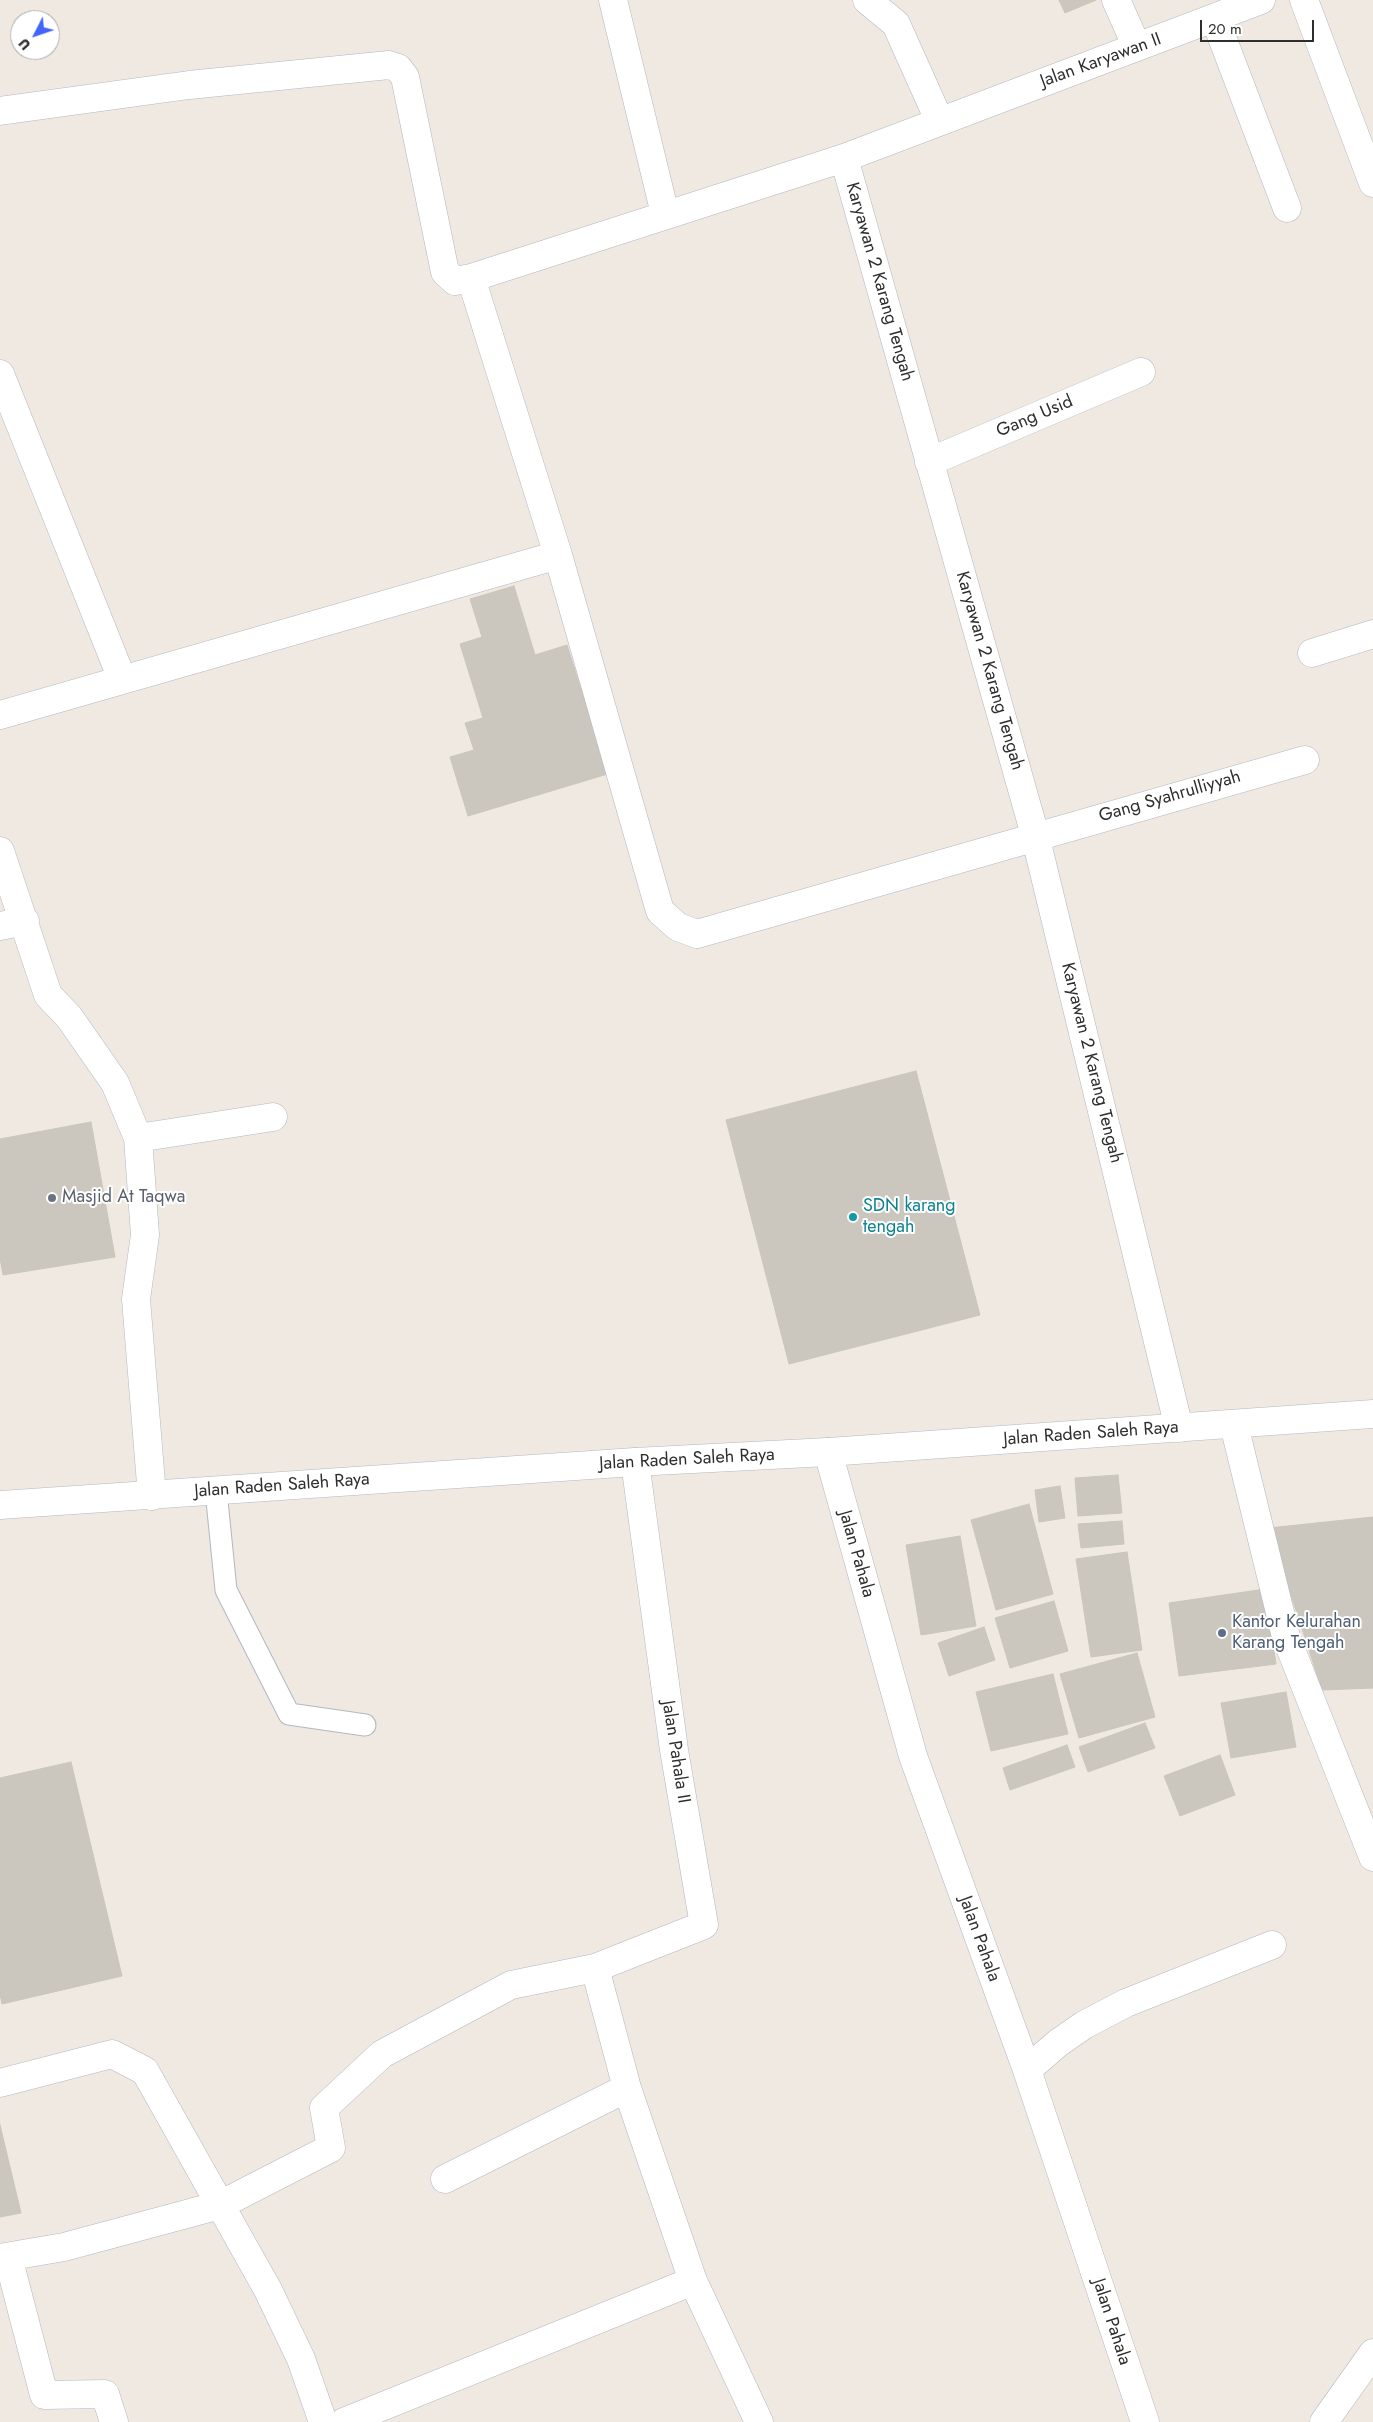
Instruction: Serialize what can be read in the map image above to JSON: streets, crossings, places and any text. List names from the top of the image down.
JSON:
{
  "streets": {
    "street": [
      "Jalan Karyawan II",
      "Karyawan 2 Karang Tengah",
      "Gang Usid",
      "Gang Syahrulliyyah",
      "Jalan Raden Saleh Raya",
      "Jalan Pahala",
      "Jalan Pahala II"
    ]
  },
  "crossings": [
    ["Jalan Karyawan II", "Karyawan 2 Karang Tengah"],
    ["Karyawan 2 Karang Tengah", "Gang Usid"],
    ["Karyawan 2 Karang Tengah", "Gang Syahrulliyyah"],
    ["Karyawan 2 Karang Tengah", "Jalan Raden Saleh Raya"],
    ["Jalan Raden Saleh Raya", "Jalan Pahala"],
    ["Jalan Raden Saleh Raya", "Jalan Pahala II"]
  ],
  "places": ["Masjid At Taqwa", "SDN karang tengah", "Kantor Kelurahan Karang Tengah"],
  "scale_bar": "20 m",
  "north": "bottom left"
}
